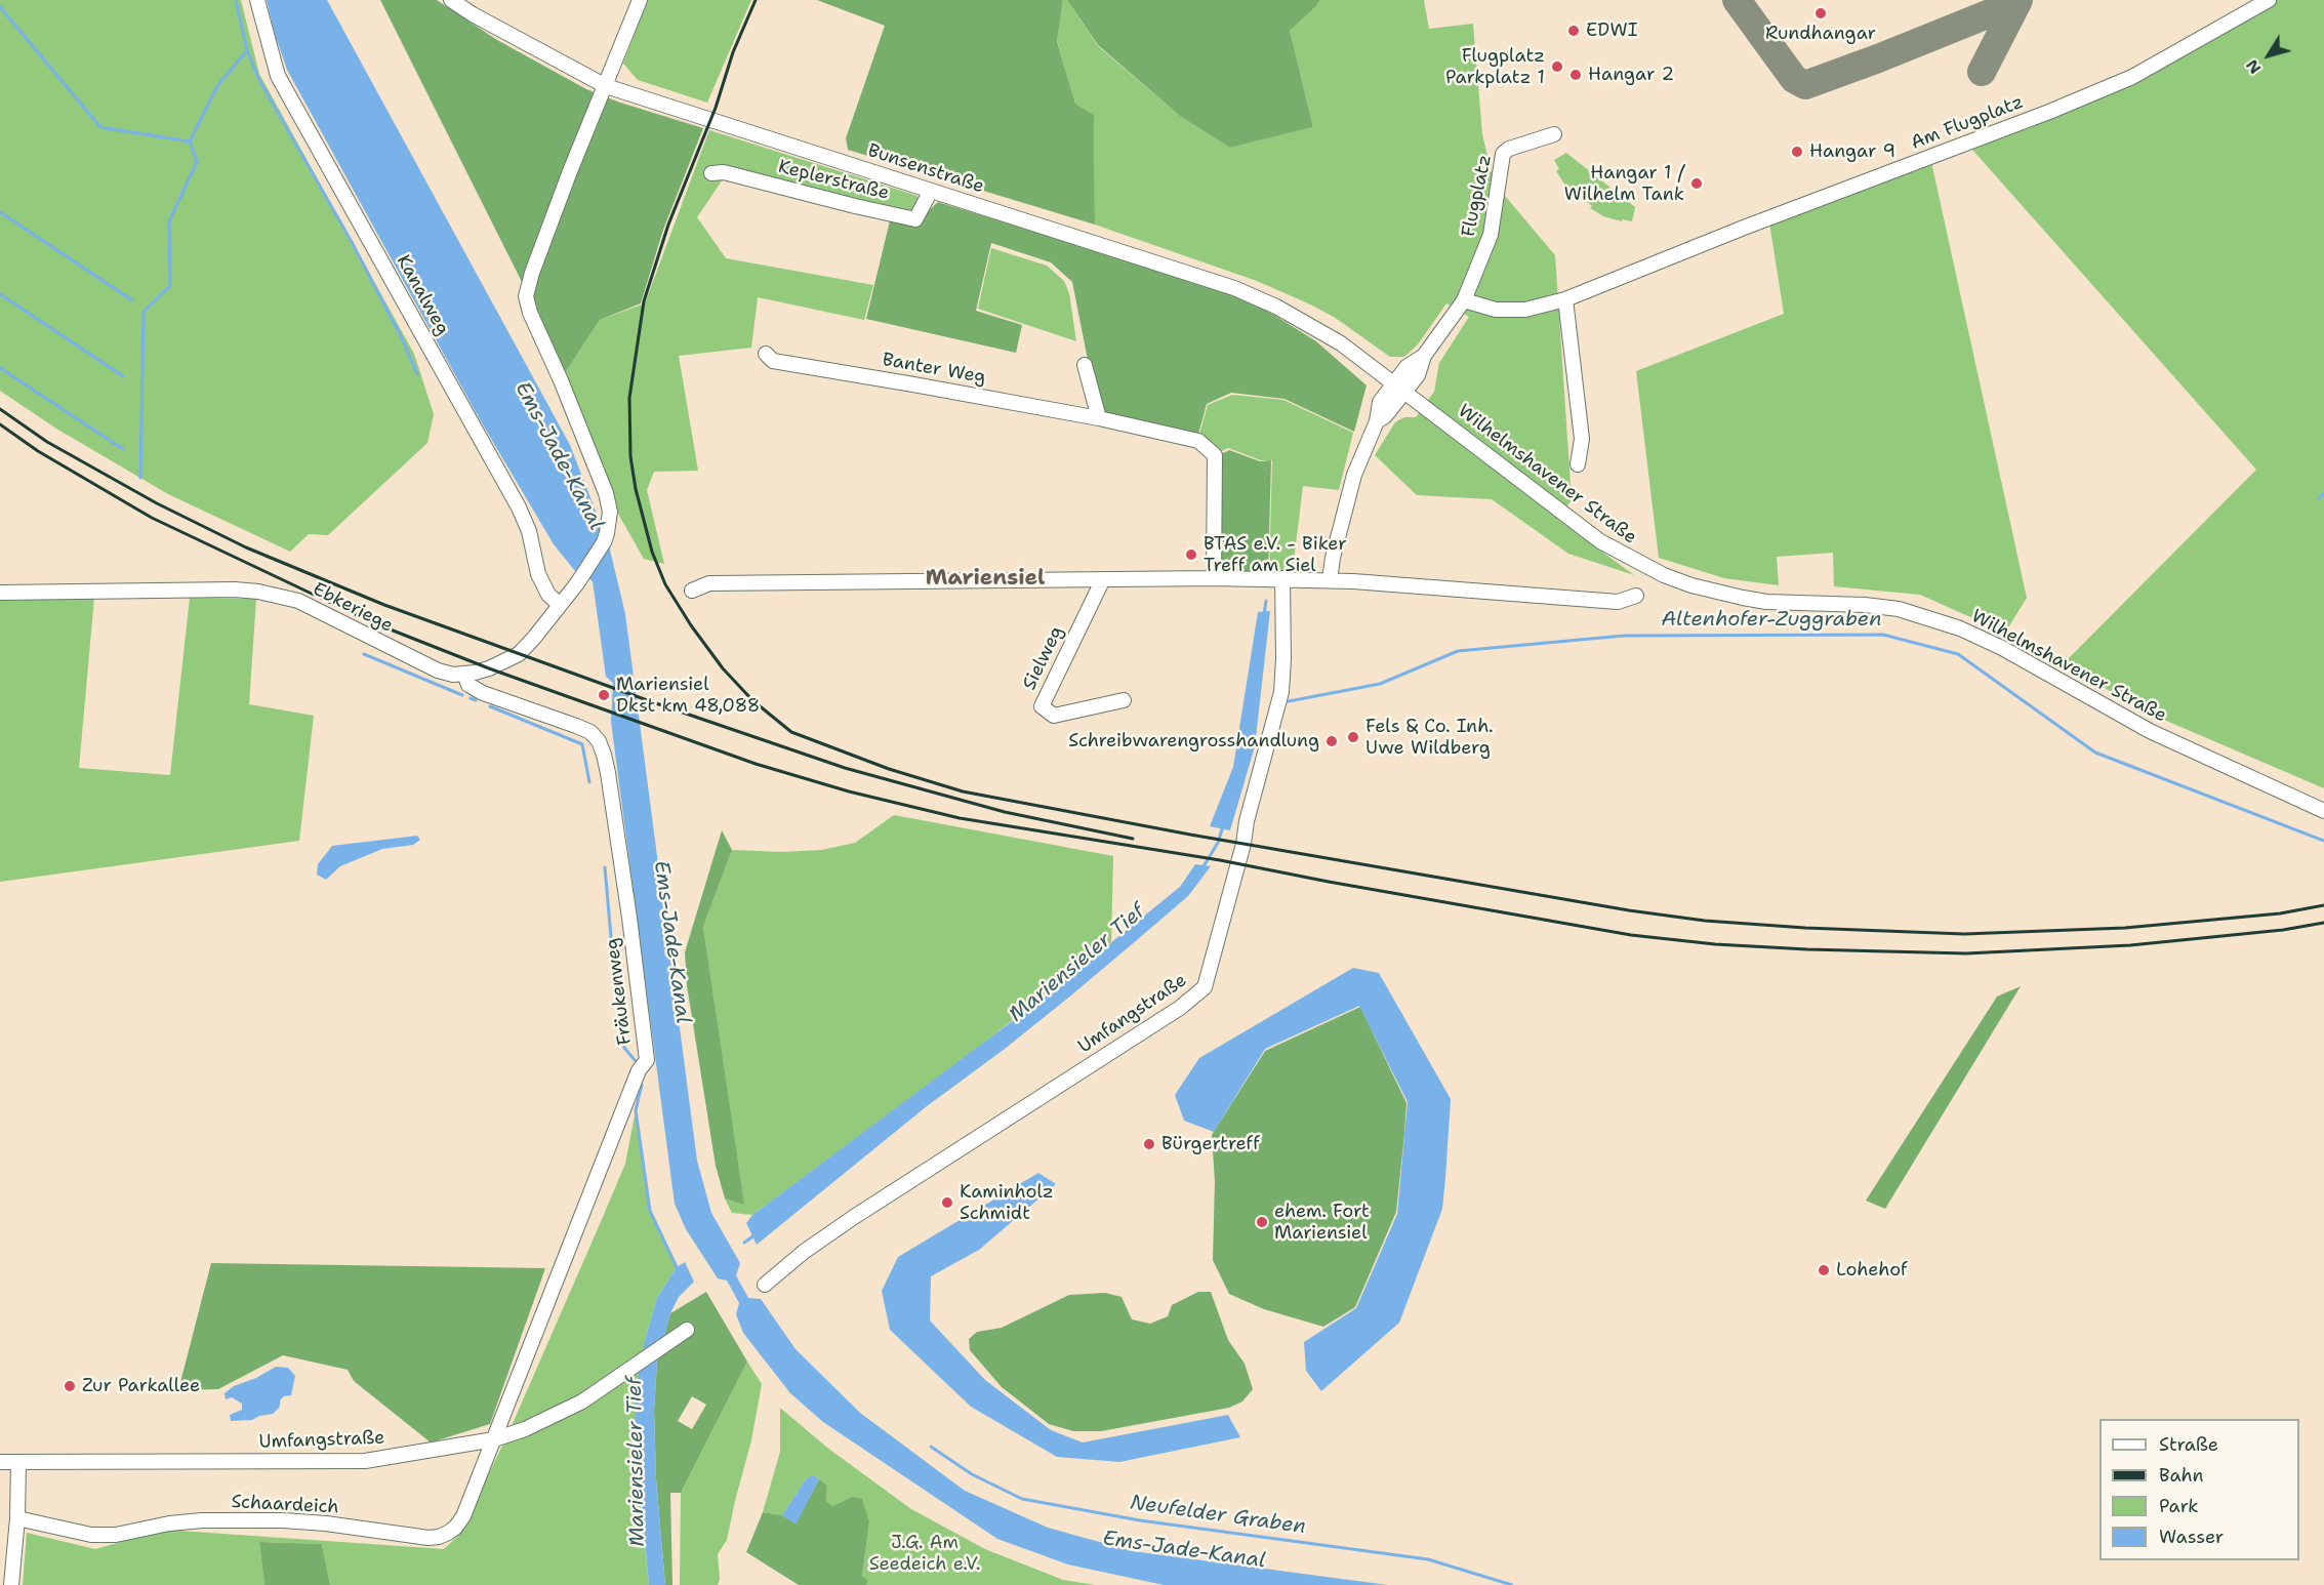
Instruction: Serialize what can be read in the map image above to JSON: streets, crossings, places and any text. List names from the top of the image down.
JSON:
{
  "streets": {
    "street": [
      "Am Flugplatz",
      "Bunsenstraße",
      "Keplerstraße",
      "Flugplatz",
      "Kanalweg",
      "Banter Weg",
      "Wilhelmshavener Straße",
      "Ebkeriege",
      "Sielweg",
      "Fräukenweg",
      "Umfangstraße",
      "Schaardeich"
    ]
  },
  "crossings": [
    ["Am Flugplatz", "Flugplatz"],
    ["Bunsenstraße", "Keplerstraße"],
    ["Bunsenstraße", "Wilhelmshavener Straße"],
    ["Bunsenstraße", "Ebkeriege"],
    ["Flugplatz", "Wilhelmshavener Straße"],
    ["Kanalweg", "Ebkeriege"],
    ["Ebkeriege", "Fräukenweg"],
    ["Fräukenweg", "Umfangstraße"],
    ["Fräukenweg", "Schaardeich"],
    ["Umfangstraße", "Schaardeich"]
  ],
  "districts": ["Mariensiel"],
  "water": [
    "Ems-Jade-Kanal",
    "Altenhofer-Zuggraben",
    "Mariensieler Tief",
    "Neufelder Graben"
  ],
  "parks": ["J.G. Am Seedeich e.V."],
  "places": [
    "Rundhangar",
    "EDWI",
    "Flugplatz Parkplatz 1",
    "Hangar 2",
    "Hangar 9",
    "Hangar 1 / Wilhelm Tank",
    "BTAS e.V. - Biker Treff am Siel",
    "Mariensiel Dkst km 48,088",
    "Fels & Co. Inh. Uwe Wildberg",
    "Schreibwarengrosshandlung",
    "Bürgertreff",
    "Kaminholz Schmidt",
    "ehem. Fort Mariensiel",
    "Lohehof",
    "Zur Parkallee"
  ],
  "legend": [
    "Straße",
    "Bahn",
    "Park",
    "Wasser"
  ],
  "north": "bottom left"
}
